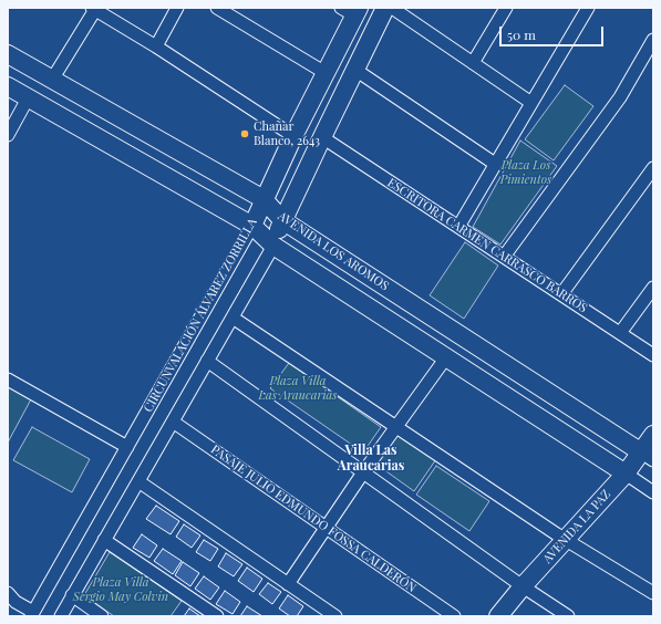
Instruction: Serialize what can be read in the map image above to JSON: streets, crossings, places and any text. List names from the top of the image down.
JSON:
{
  "streets": {
    "main road": ["AVENIDA LOS AROMOS", "CIRCUNVALACIÓN ÁLVAREZ ZORRILLA", "AVENIDA LA PAZ"],
    "street": ["ESCRITORA CARMEN CARRASCO BARROS", "PASAJE JULIO EDMUNDO FOSSA CALDERÓN"]
  },
  "crossings": [
    ["AVENIDA LOS AROMOS", "CIRCUNVALACIÓN ÁLVAREZ ZORRILLA"],
    ["AVENIDA LOS AROMOS", "AVENIDA LA PAZ"]
  ],
  "districts": ["Villa Las Araucarias"],
  "parks": ["Plaza Los Pimientos", "Plaza Villa Las Araucarias", "Plaza Villa Sergio May Colvin"],
  "places": ["Chañar Blanco, 2643"],
  "scale_bar": "50 m"
}
